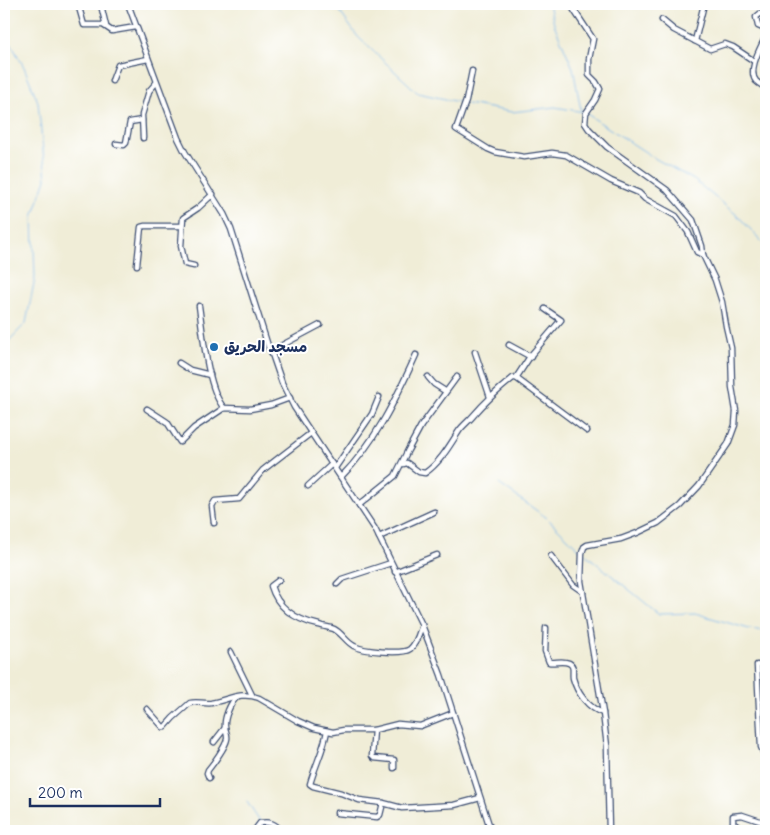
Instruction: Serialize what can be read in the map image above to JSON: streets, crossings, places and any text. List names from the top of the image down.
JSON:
{
  "places": ["مسجد الحريق"],
  "scale_bar": "200 m"
}
